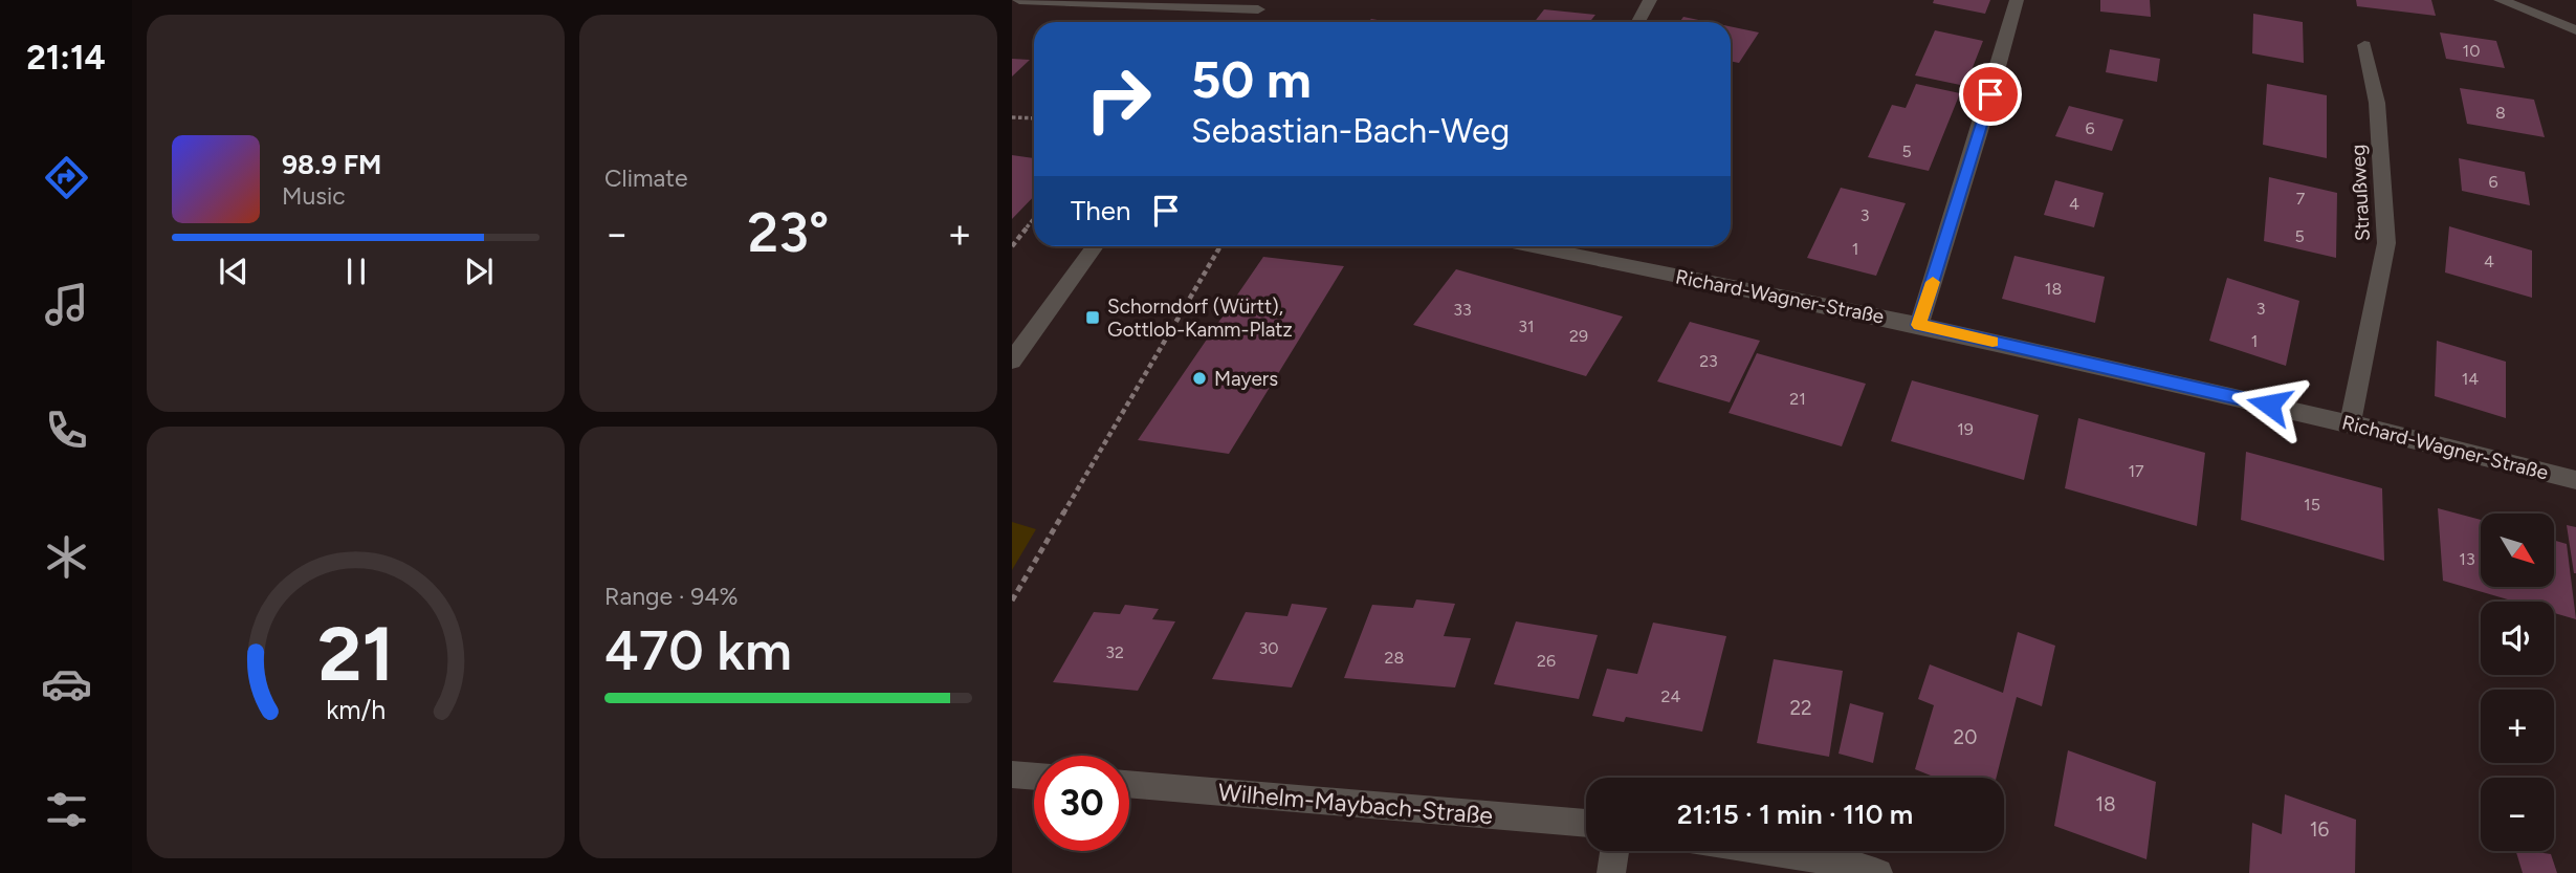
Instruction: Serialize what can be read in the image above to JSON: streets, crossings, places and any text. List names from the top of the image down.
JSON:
{
  "streets": {
    "street": ["Straußweg", "Richard-Wagner-Straße", "Wilhelm-Maybach-Straße"]
  },
  "crossings": [
    ["Straußweg", "Richard-Wagner-Straße"]
  ],
  "places": {
    "transit": ["Schorndorf (Württ), Gottlob-Kamm-Platz"],
    "other": ["Mayers"]
  },
  "house_numbers": [
    "10",
    "8",
    "6",
    "5",
    "6",
    "7",
    "4",
    "3",
    "5",
    "1",
    "4",
    "18",
    "3",
    "33",
    "31",
    "29",
    "1",
    "23",
    "14",
    "21",
    "19",
    "17",
    "15",
    "13",
    "30",
    "32",
    "28",
    "26",
    "24",
    "22",
    "20",
    "18",
    "16"
  ],
  "north": "bottom right",
  "page": {
    "tabs": "21:14",
    "tile": [
      "Climate",
      ["Range · 94%", "470 km"]
    ],
    "turn": ["50 m", "Sebastian-Bach-Weg"],
    "song": ["98.9 FM", "Music"],
    "then": "Then",
    "heat": ["−", "23°", "+"],
    "map_buttons": ["+", "−"],
    "limit": "30",
    "trip": "21:15 · 1 min · 110 m",
    "gauge": ["21", "km/h"]
  }
}
